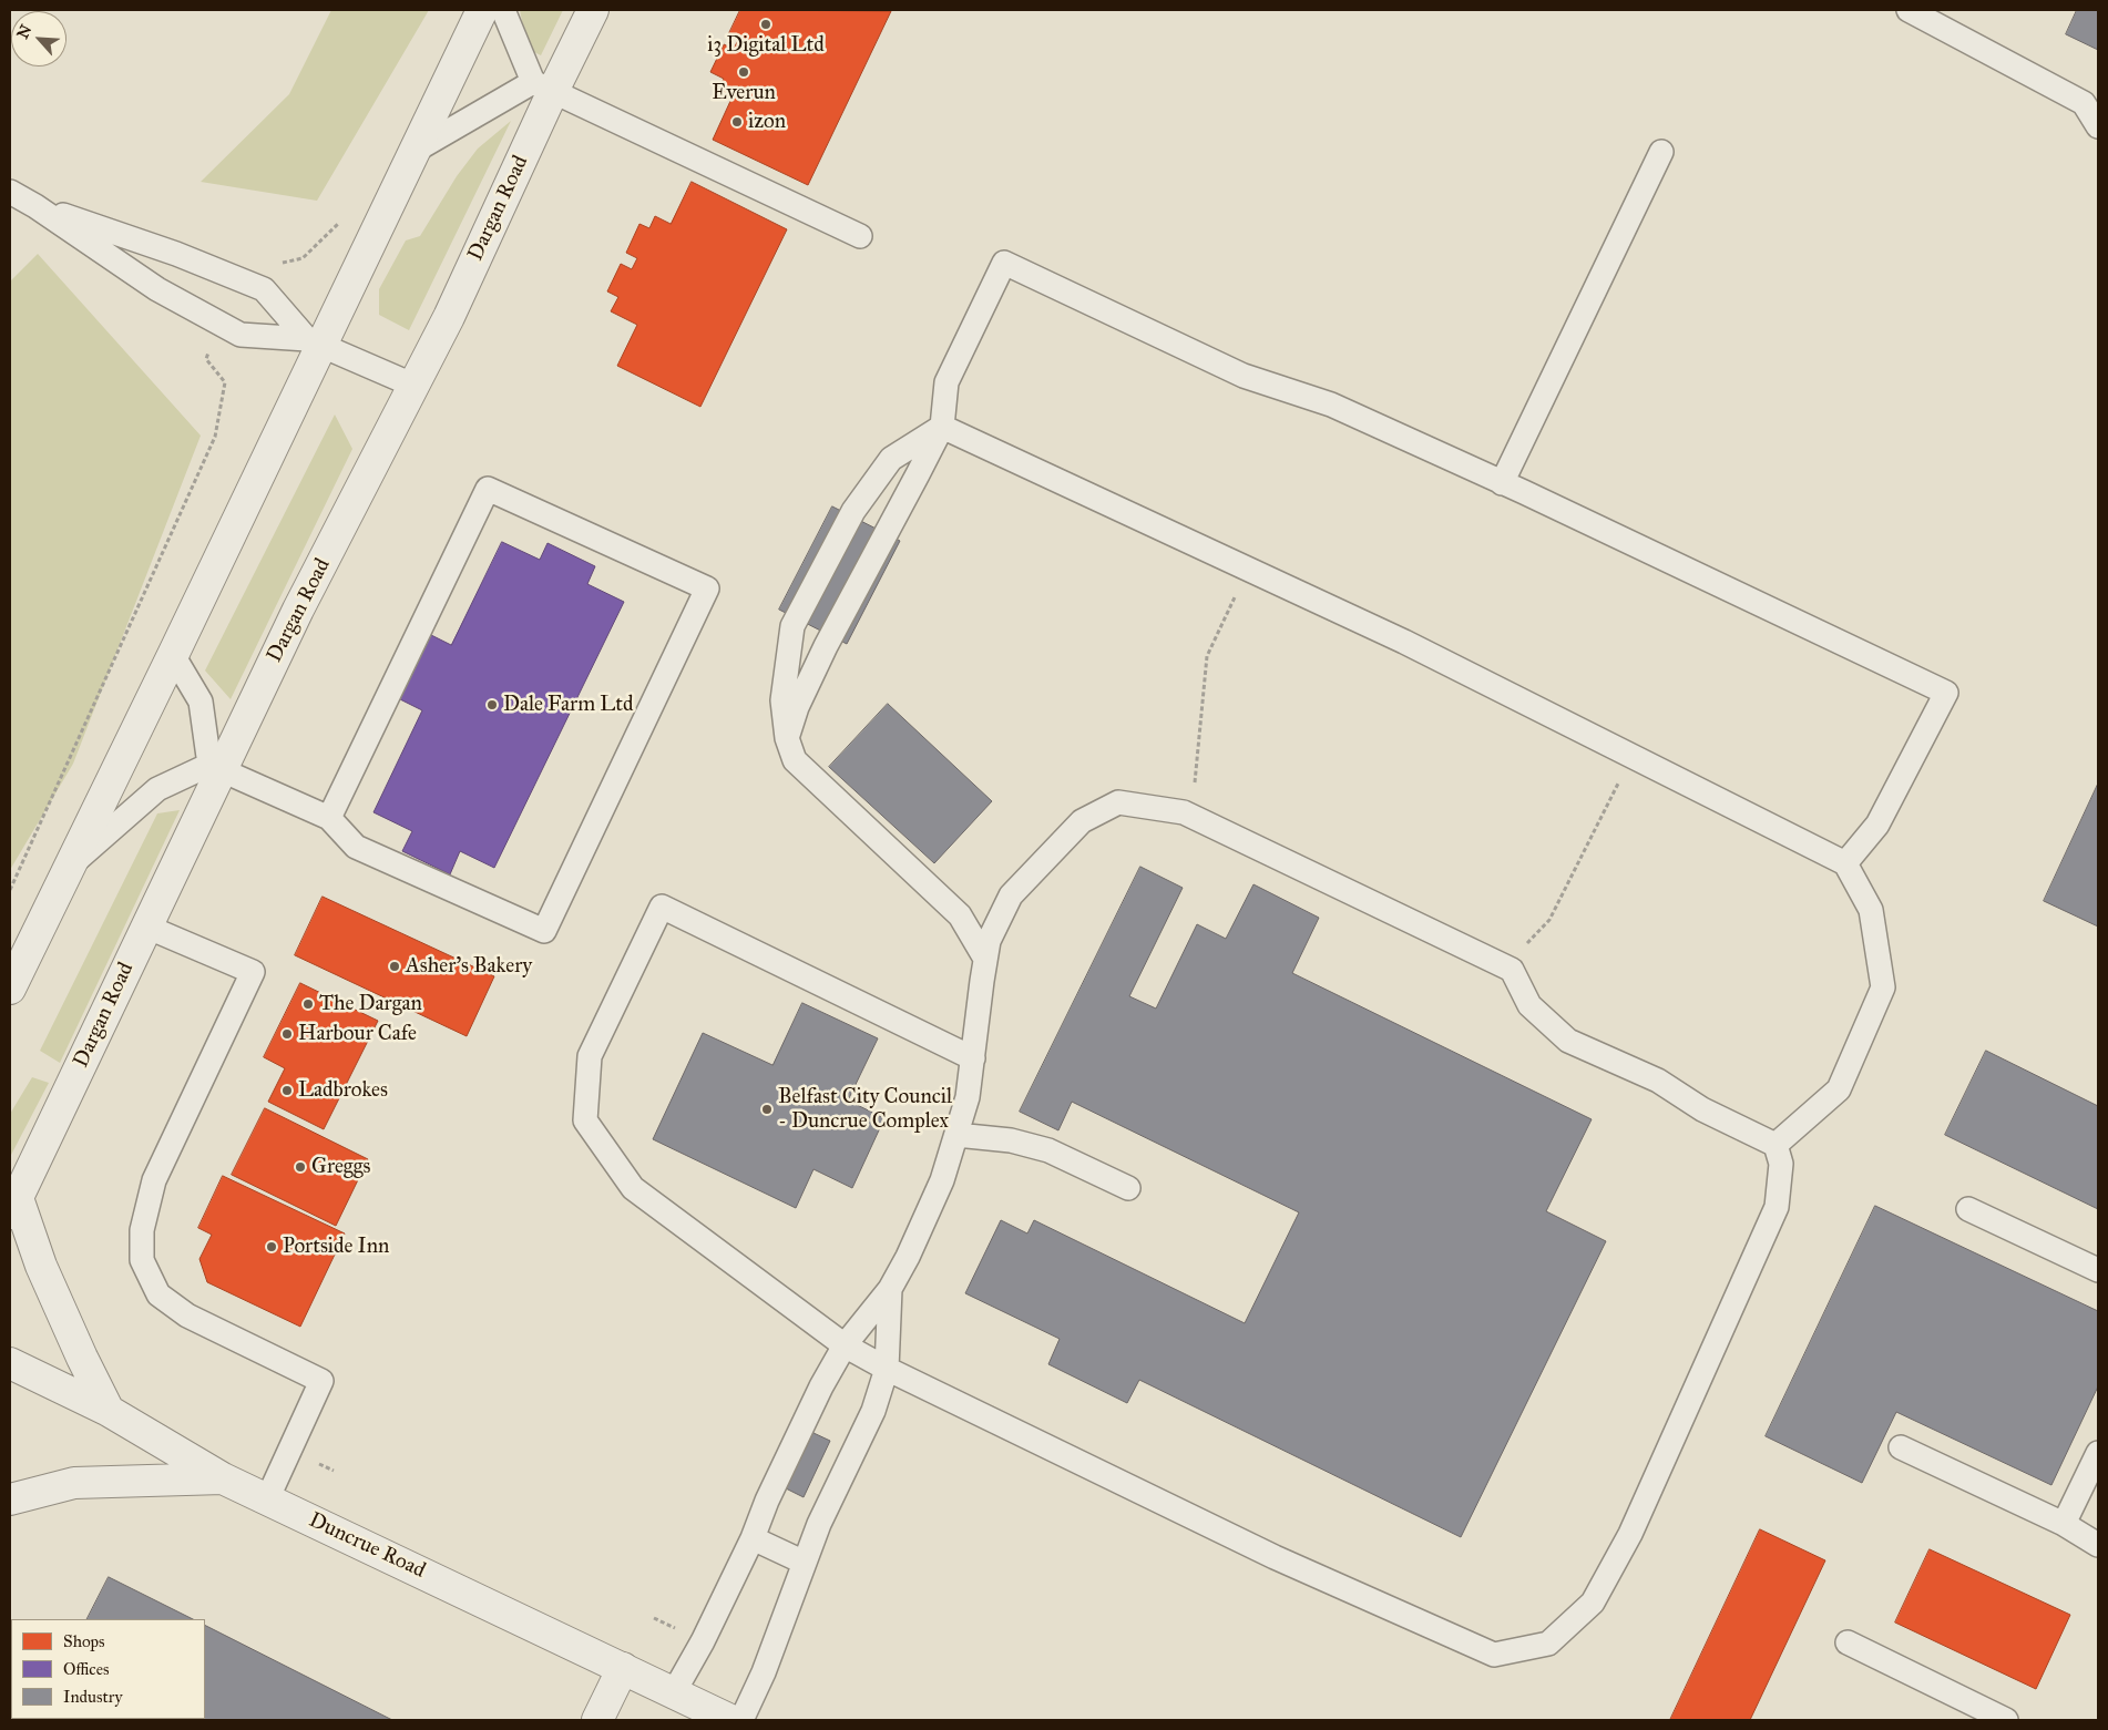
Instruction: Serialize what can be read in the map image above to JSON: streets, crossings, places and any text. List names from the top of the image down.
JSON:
{
  "streets": {
    "street": ["Dargan Road", "Duncrue Road"]
  },
  "places": [
    "i3 Digital Ltd",
    "Everun",
    "izon",
    "Dale Farm Ltd",
    "Asher's Bakery",
    "The Dargan",
    "Harbour Cafe",
    "Ladbrokes",
    "Belfast City Council - Duncrue Complex",
    "Greggs",
    "Portside Inn"
  ],
  "legend": ["Shops", "Offices", "Industry"],
  "north": "top left"
}
